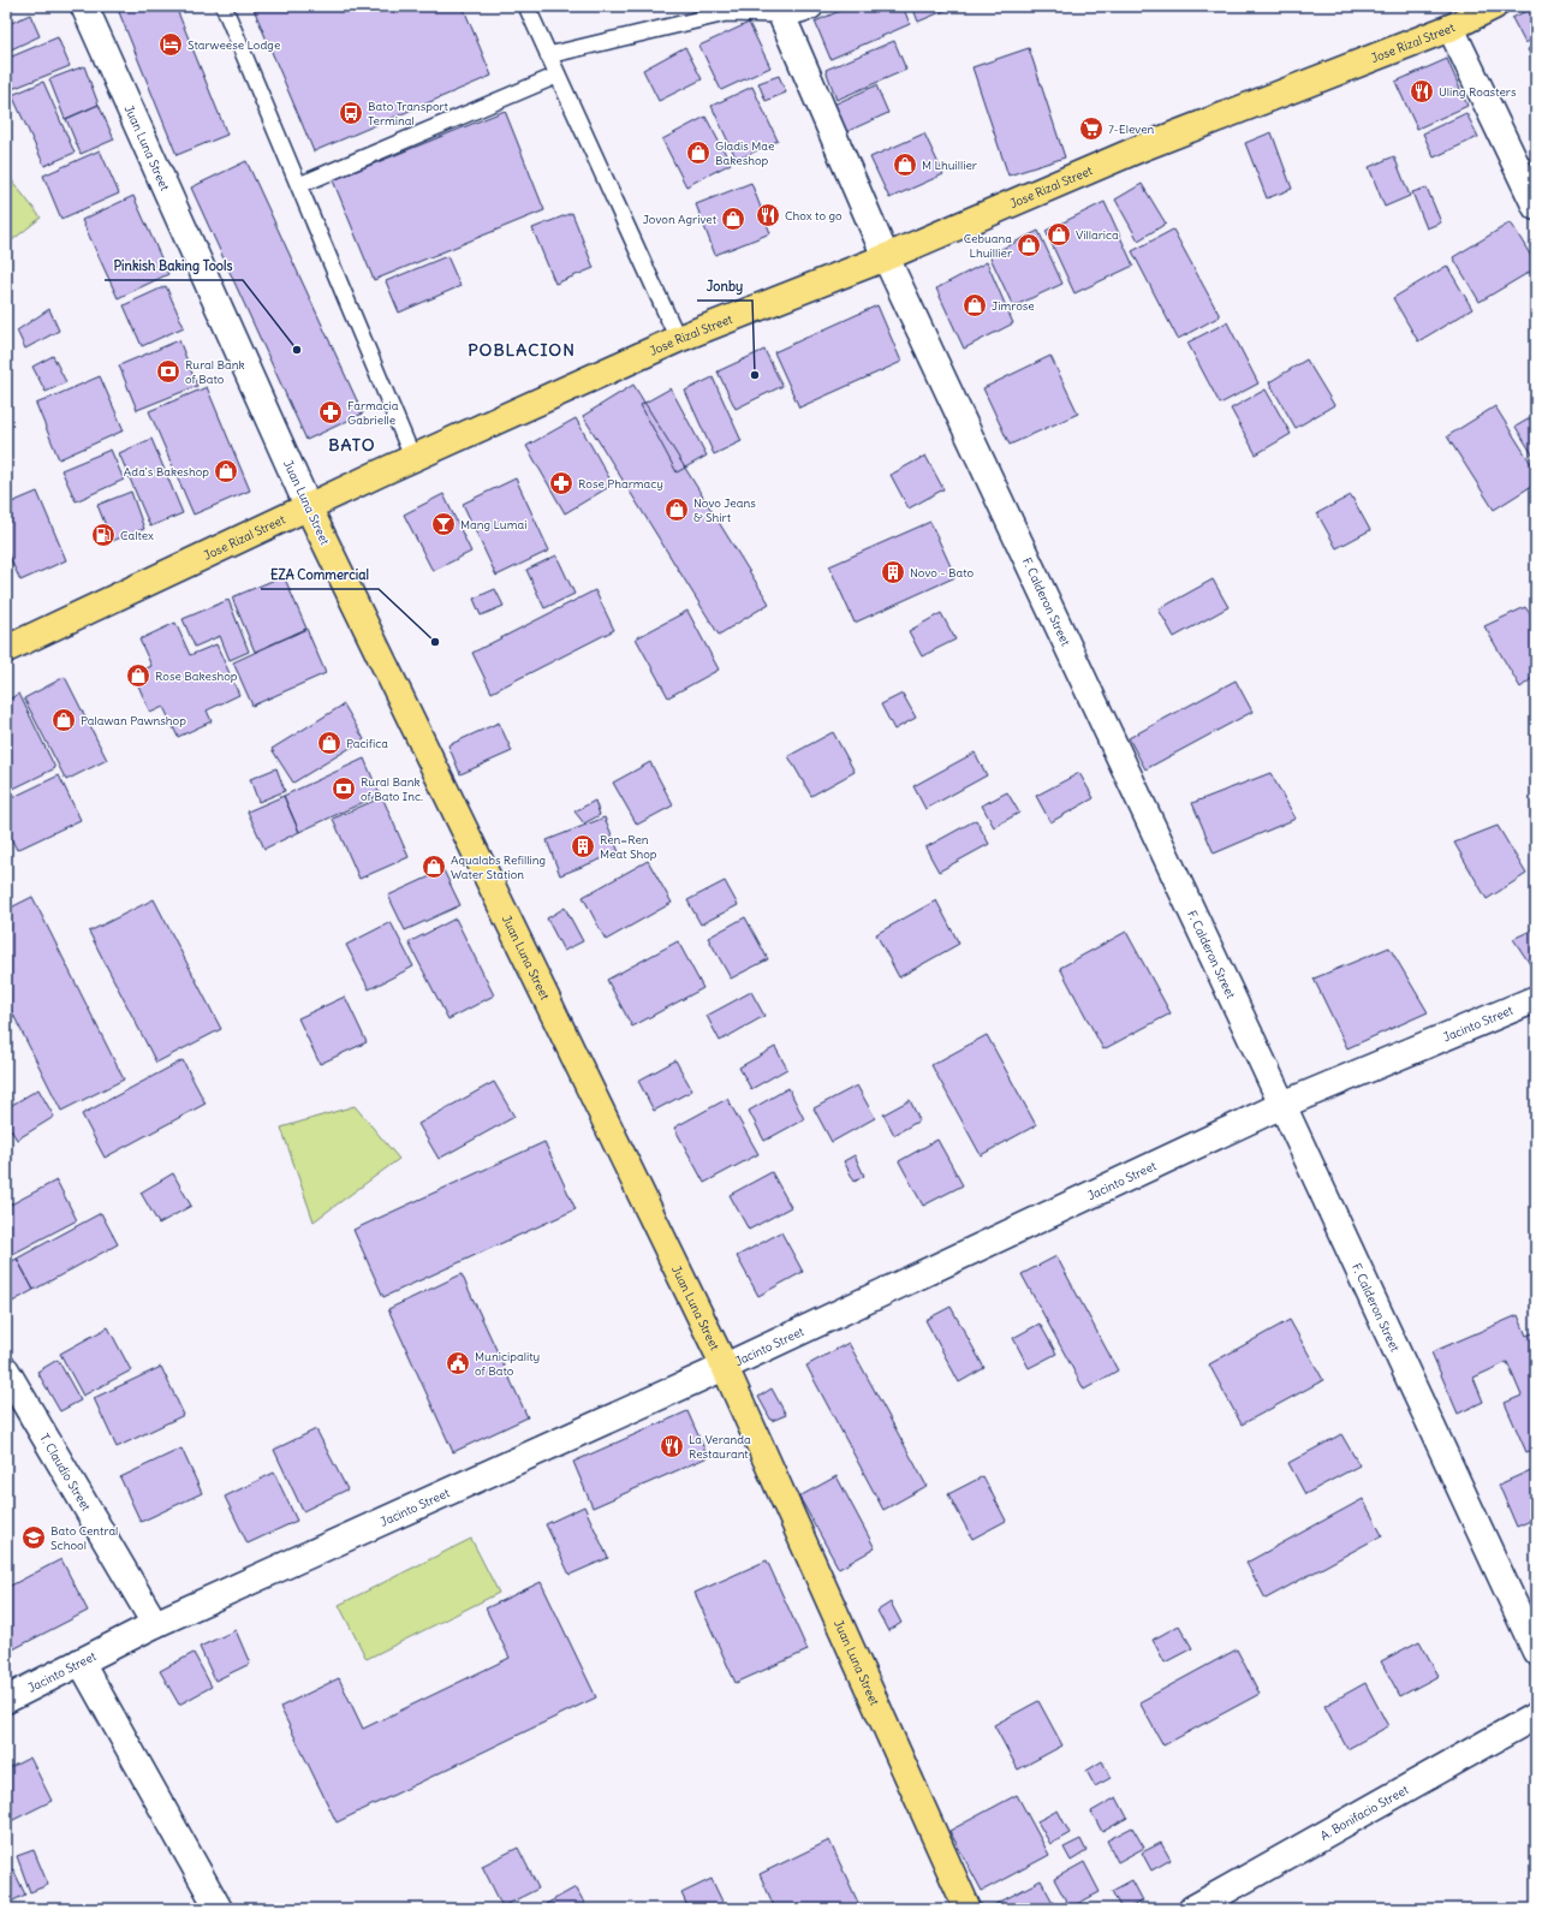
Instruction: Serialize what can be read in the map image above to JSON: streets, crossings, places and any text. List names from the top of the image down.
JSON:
{
  "streets": {
    "main road": ["Jose Rizal Street", "Juan Luna Street"],
    "street": [
      "F. Calderon Street",
      "Jacinto Street",
      "T. Claudio Street",
      "A. Bonifacio Street"
    ]
  },
  "crossings": [
    ["Jose Rizal Street", "Juan Luna Street"],
    ["Jose Rizal Street", "F. Calderon Street"],
    ["Juan Luna Street", "Jacinto Street"],
    ["F. Calderon Street", "Jacinto Street"],
    ["Jacinto Street", "T. Claudio Street"]
  ],
  "districts": ["POBLACION", "BATO"],
  "places": {
    "hotel": ["Starweese Lodge"],
    "restaurant": ["Uling Roasters", "Chox to go", "La Veranda Restaurant"],
    "bus stop": ["Bato Transport Terminal"],
    "supermarket": ["7-Eleven"],
    "shop": [
      "Gladis Mae Bakeshop",
      "M Lhuillier",
      "Jovon Agrivet",
      "Villarica",
      "Cebuana Lhuillier",
      "Jimrose",
      "Ada's Bakeshop",
      "Novo Jeans & Shirt",
      "Rose Bakeshop",
      "Palawan Pawnshop",
      "Pacifica",
      "Aqualabs Refilling Water Station"
    ],
    "other": ["Pinkish Baking Tools", "Jonby", "EZA Commercial"],
    "bank": ["Rural Bank of Bato", "Rural Bank of Bato Inc."],
    "pharmacy": ["Farmacia Gabrielle", "Rose Pharmacy"],
    "bar": ["Mang Lumai"],
    "fuel station": ["Caltex"],
    "building": ["Novo - Bato", "Ren=Ren Meat Shop"],
    "public building": ["Municipality of Bato"],
    "school or university": ["Bato Central School"]
  }
}
